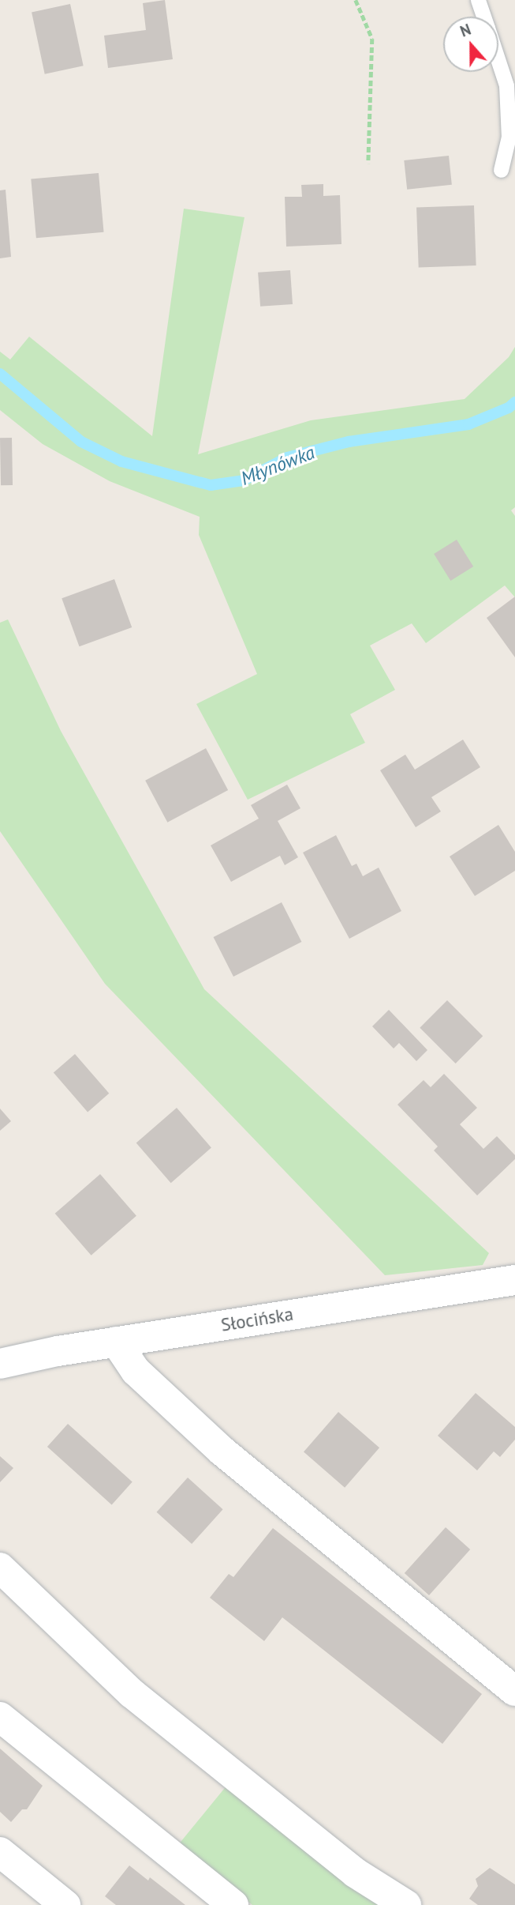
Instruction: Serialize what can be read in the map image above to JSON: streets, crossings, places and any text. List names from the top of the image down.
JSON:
{
  "streets": {
    "street": ["Słocińska"]
  },
  "water": ["Młynówka"],
  "north": "top"
}
